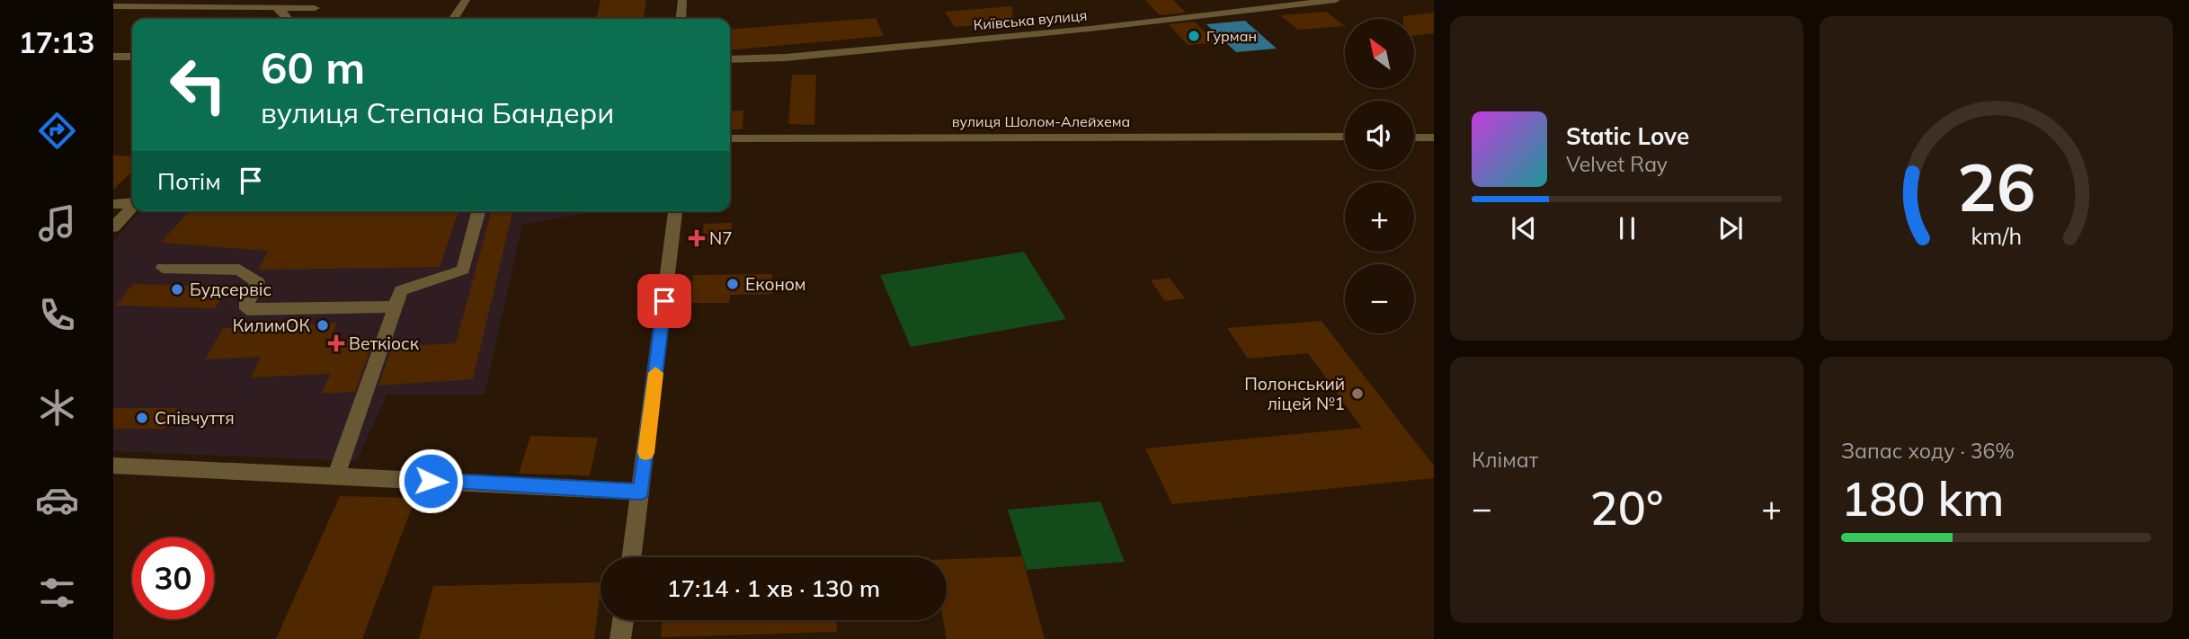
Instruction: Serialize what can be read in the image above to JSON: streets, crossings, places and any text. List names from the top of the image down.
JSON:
{
  "streets": {
    "street": ["Київська вулиця", "вулиця Шолом-Алейхема"]
  },
  "places": {
    "other": [
      "Гурман",
      "Економ",
      "Будсервіс",
      "КилимОК",
      "Полонський ліцей №1",
      "Співчуття"
    ],
    "health": ["N7", "Веткіоск"]
  },
  "north": "top left",
  "page": {
    "tabs": "17:13",
    "map_buttons": ["+", "−"],
    "turn": ["60 m", "вулиця Степана Бандери"],
    "song": ["Static Love", "Velvet Ray"],
    "then": "Потім",
    "tile": [
      "Клімат",
      ["Запас ходу · 36%", "180 km"]
    ],
    "heat": ["−", "20°", "+"],
    "limit": "30",
    "trip": "17:14 · 1 хв · 130 m",
    "gauge": ["26", "km/h"]
  }
}
